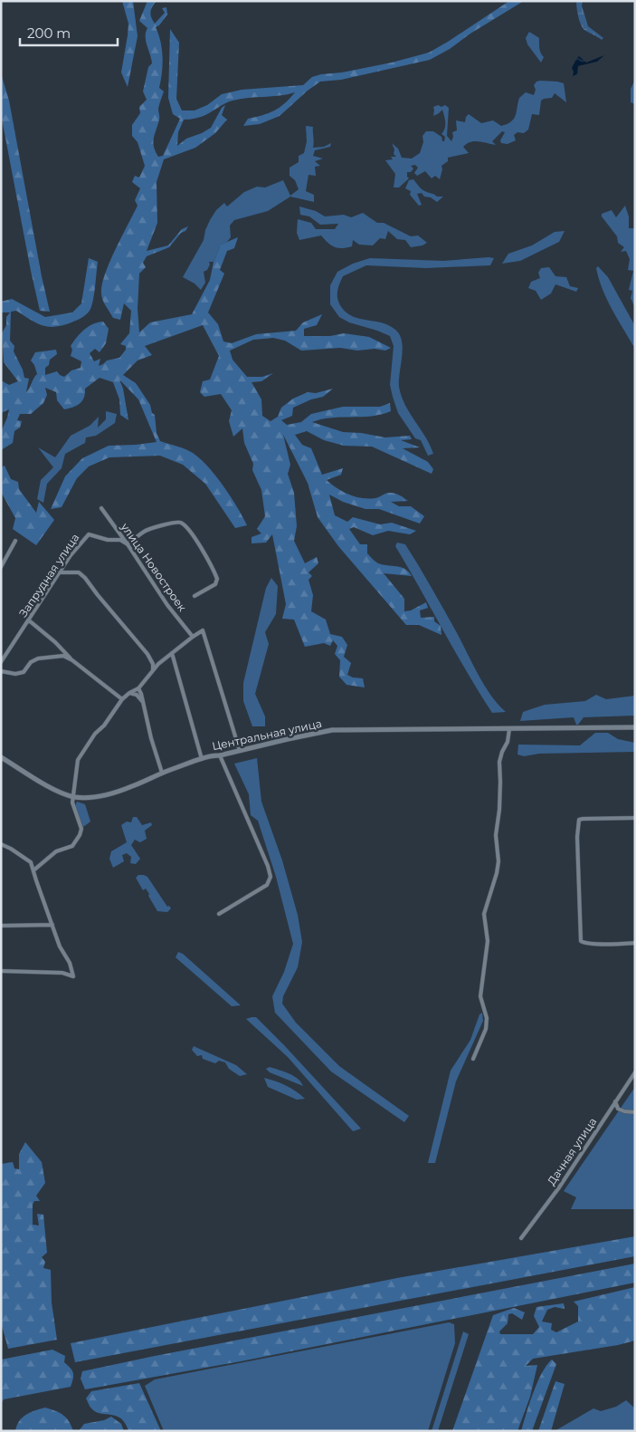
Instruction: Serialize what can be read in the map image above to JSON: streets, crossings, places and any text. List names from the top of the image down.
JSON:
{
  "streets": {
    "street": [
      "улица Новостроек",
      "Запрудная улица",
      "Центральная улица",
      "Дачная улица"
    ]
  },
  "crossings": [
    ["улица Новостроек", "Запрудная улица"]
  ],
  "scale_bar": "200 m"
}
